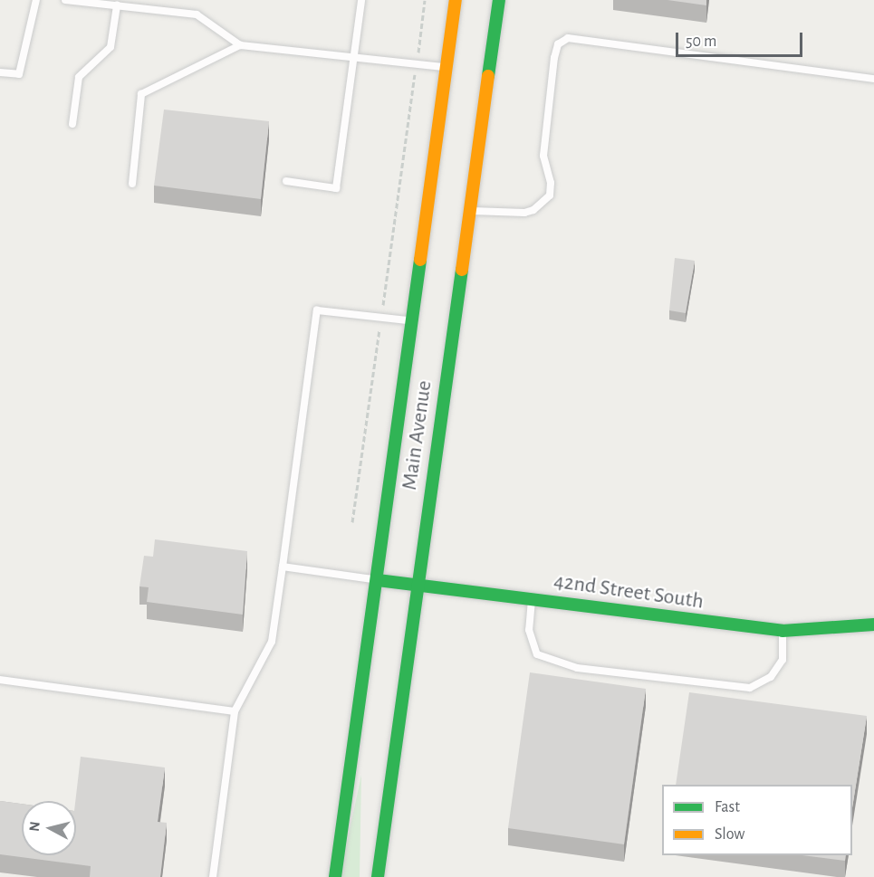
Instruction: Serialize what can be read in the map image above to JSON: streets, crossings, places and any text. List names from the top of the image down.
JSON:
{
  "streets": {
    "main road": ["Main Avenue", "42nd Street South"]
  },
  "crossings": [
    ["Main Avenue", "42nd Street South"]
  ],
  "legend": ["Fast", "Slow"],
  "scale_bar": "50 m",
  "north": "left"
}
